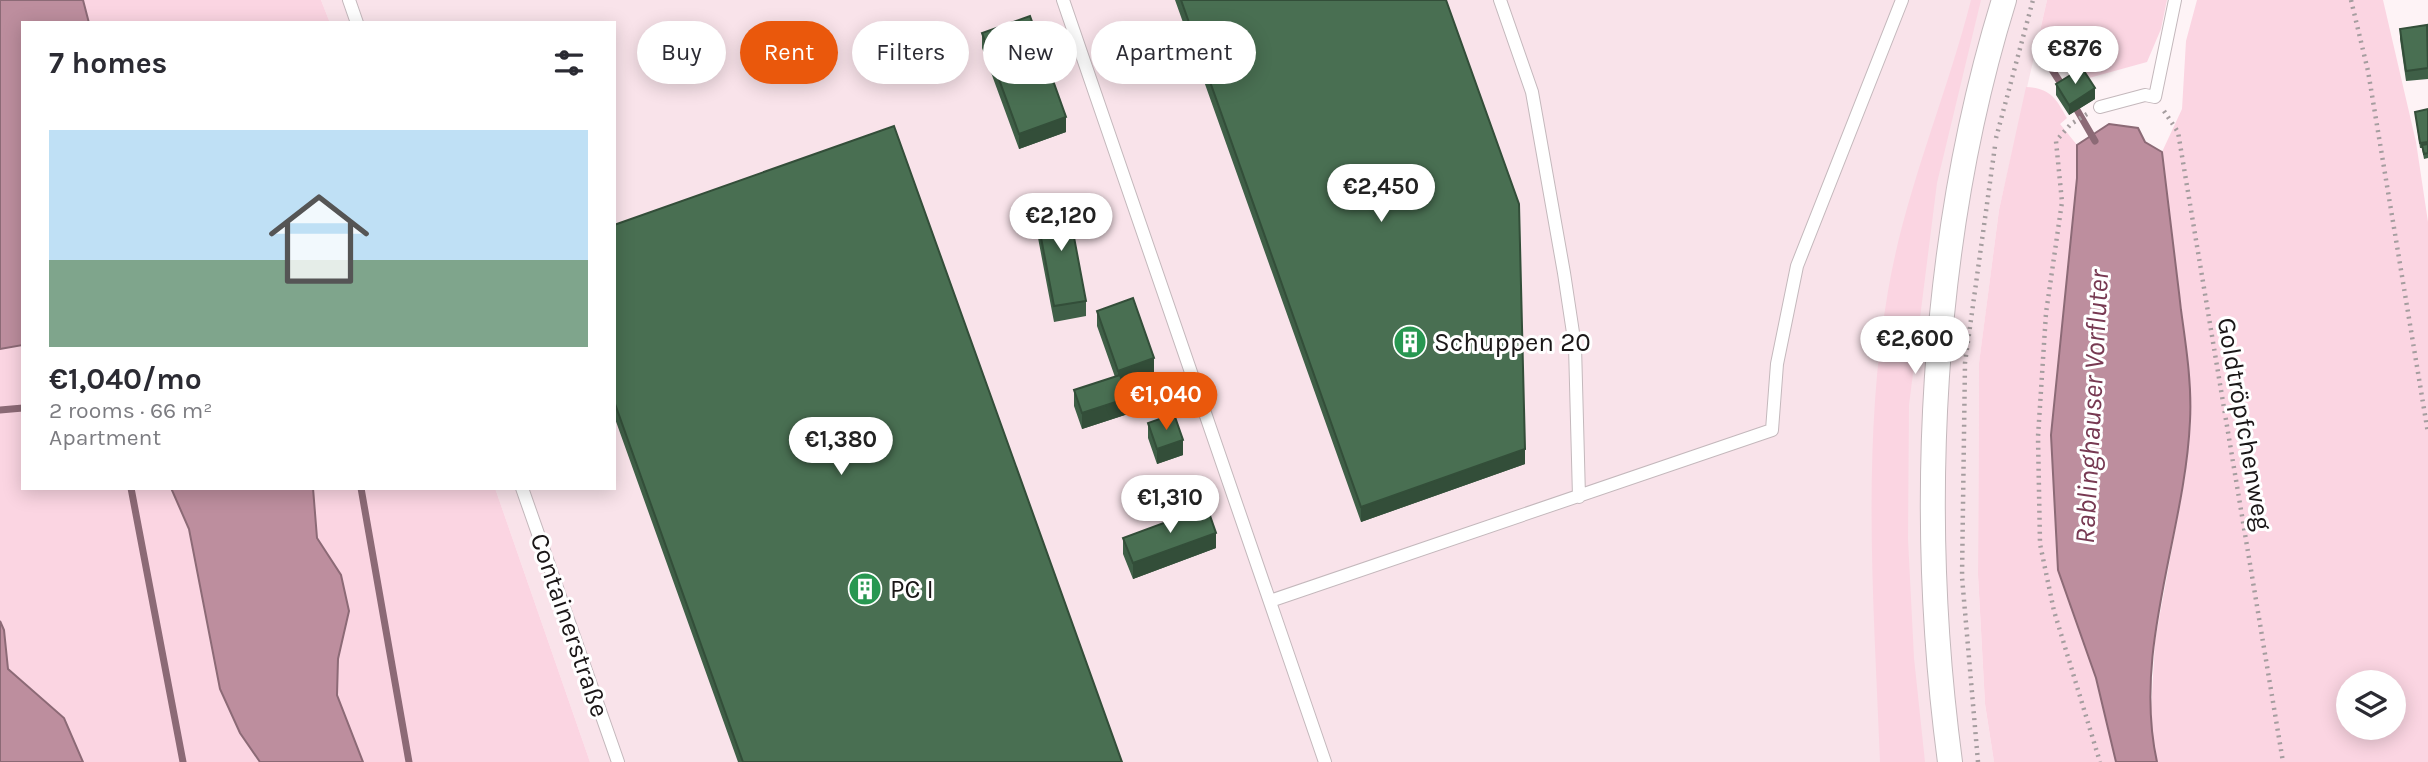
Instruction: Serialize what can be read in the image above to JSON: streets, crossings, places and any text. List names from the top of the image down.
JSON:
{
  "streets": {
    "lane": ["Containerstraße"],
    "path": ["Goldtröpfchenweg"]
  },
  "water": ["Rablinghauser Vorfluter"],
  "places": {
    "building": ["Schuppen 20", "PC I"]
  },
  "page": {
    "chip": [
      "Buy",
      "Rent",
      "Filters",
      "New",
      "Apartment"
    ],
    "heading": "7 homes",
    "price": [
      "€876",
      "€2,450",
      "€2,120",
      "€2,600",
      "€1,040",
      "€1,380",
      "€1,310"
    ],
    "list": [
      {
        "name": "€1,040/mo",
        "note": "2 rooms · 66 m² · Apartment"
      }
    ]
  }
}
